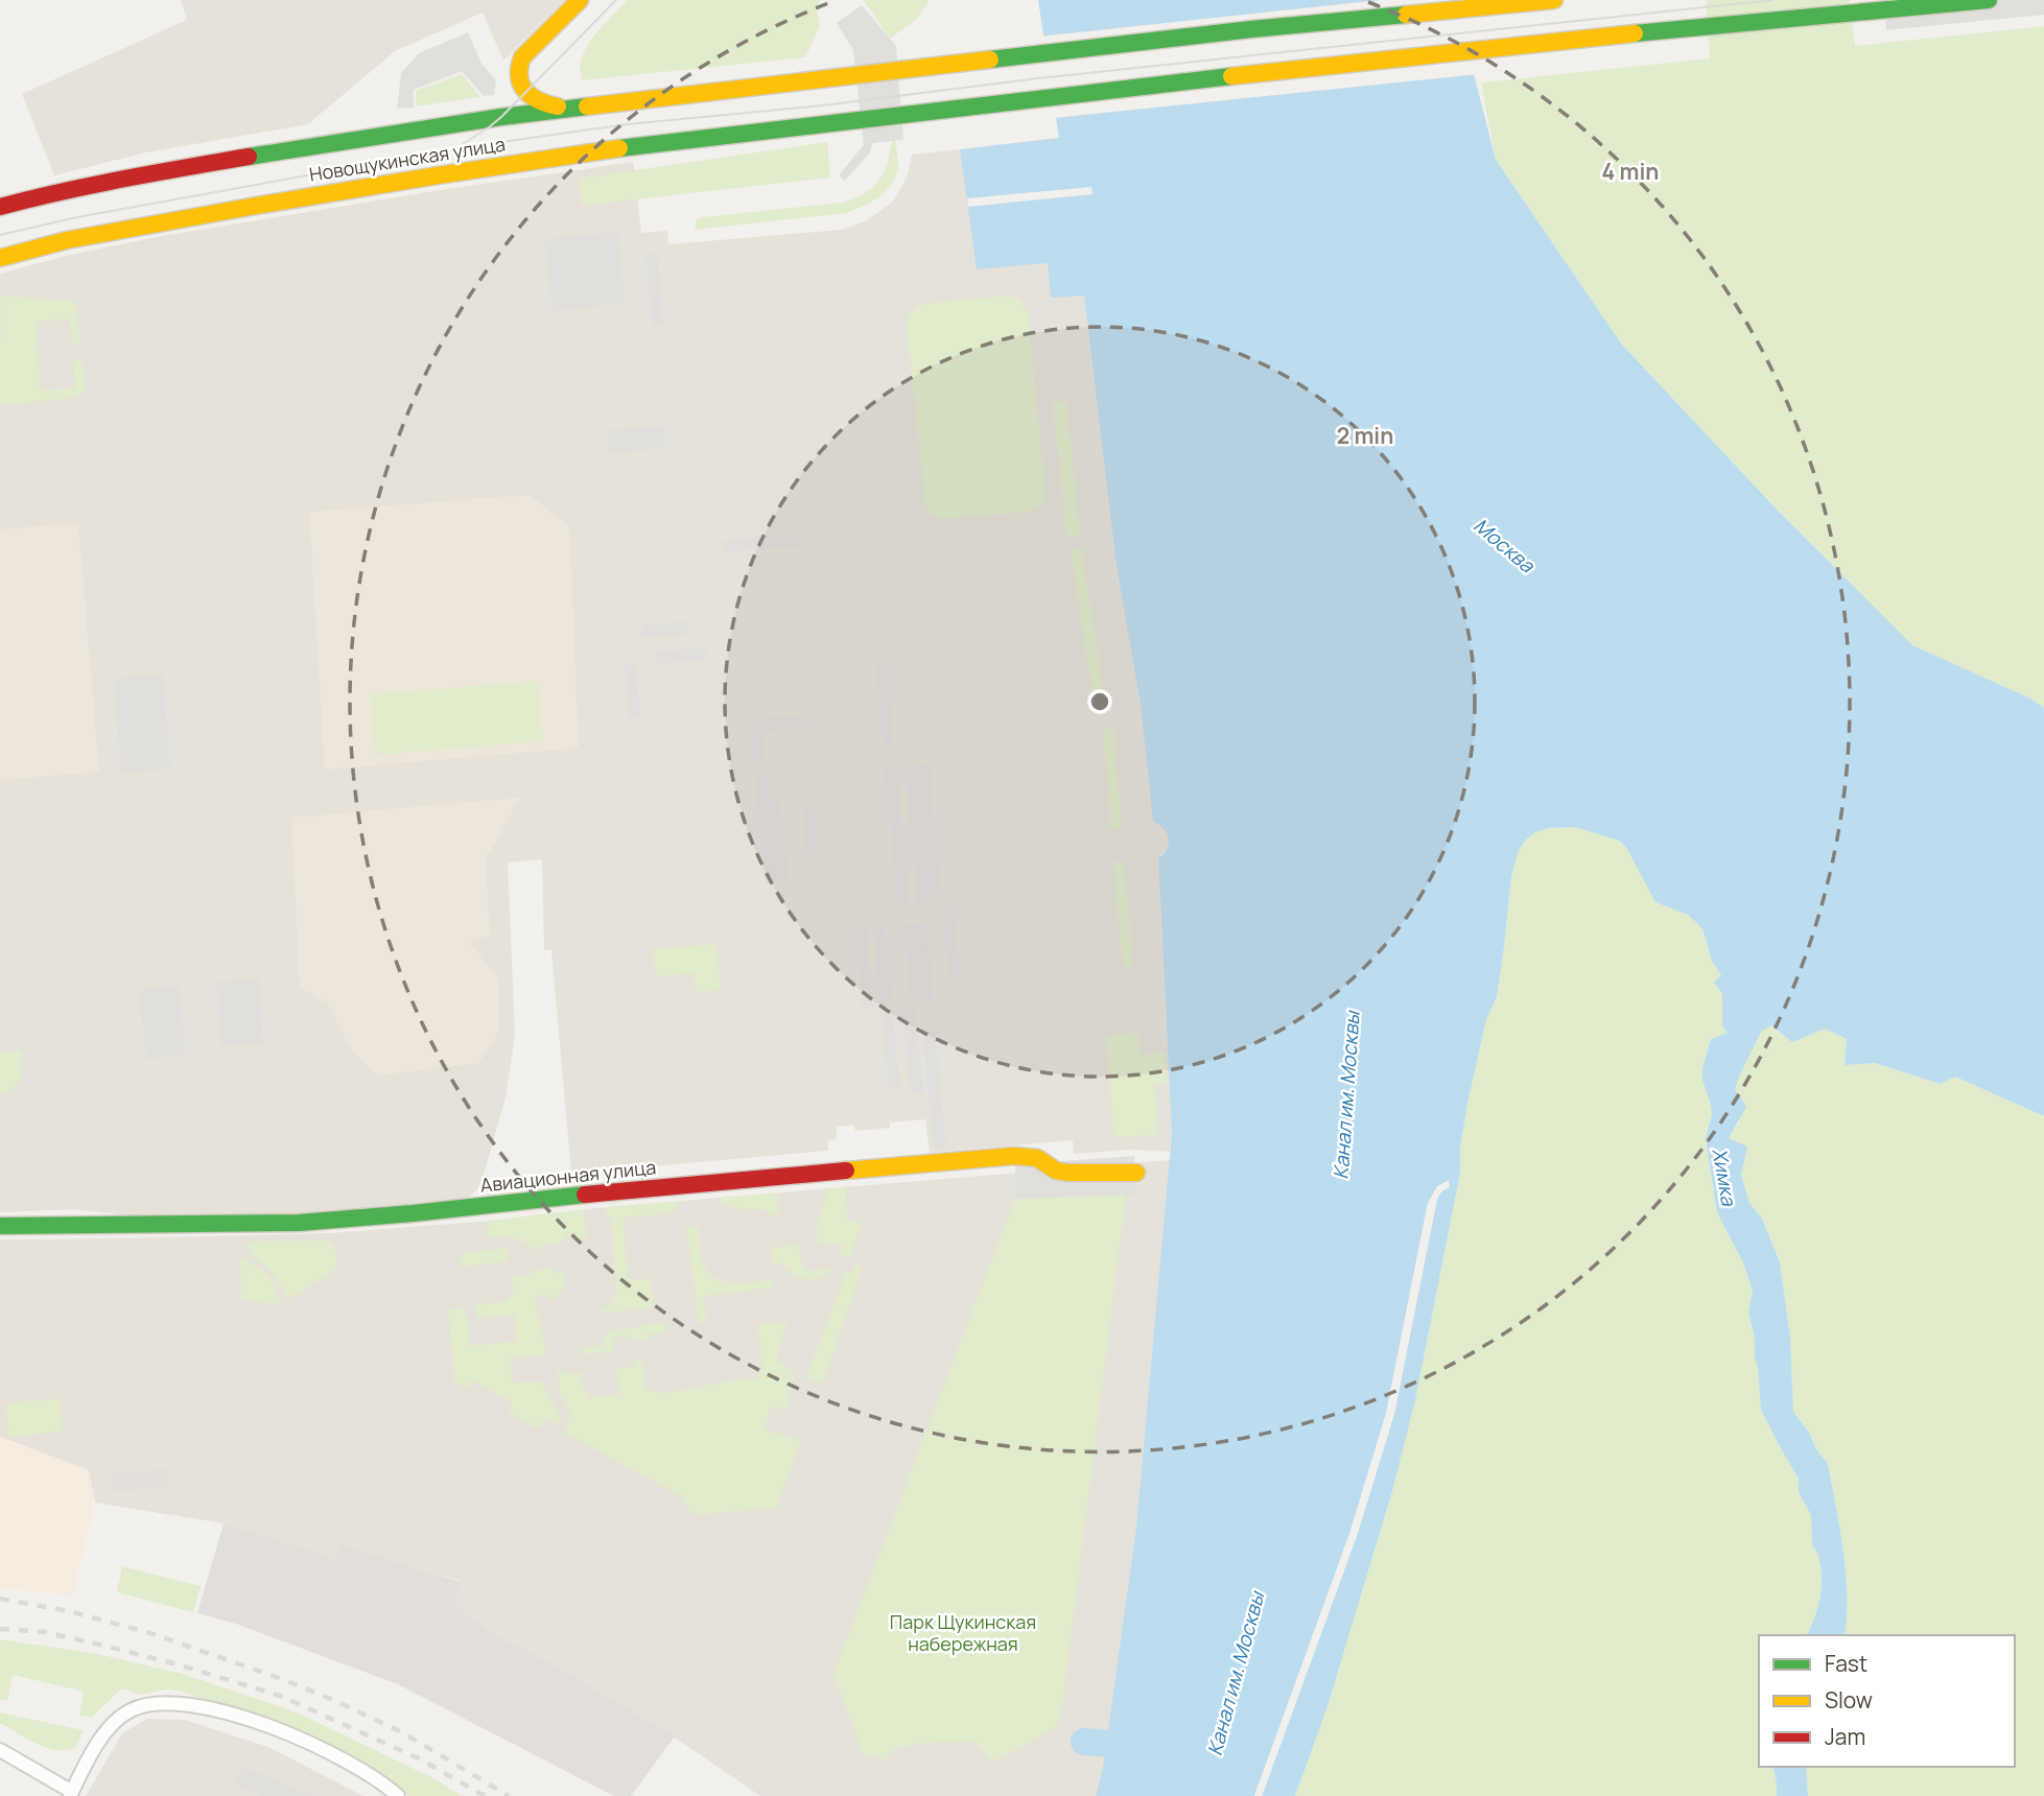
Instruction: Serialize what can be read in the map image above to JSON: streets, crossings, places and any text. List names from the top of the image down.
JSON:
{
  "streets": {
    "main road": ["Новощукинская улица", "Авиационная улица"]
  },
  "water": ["Москва", "Канал им. Москвы", "Химка"],
  "parks": ["Парк Щукинская набережная"],
  "legend": ["Fast", "Slow", "Jam"],
  "rings": ["4 min", "2 min"]
}
